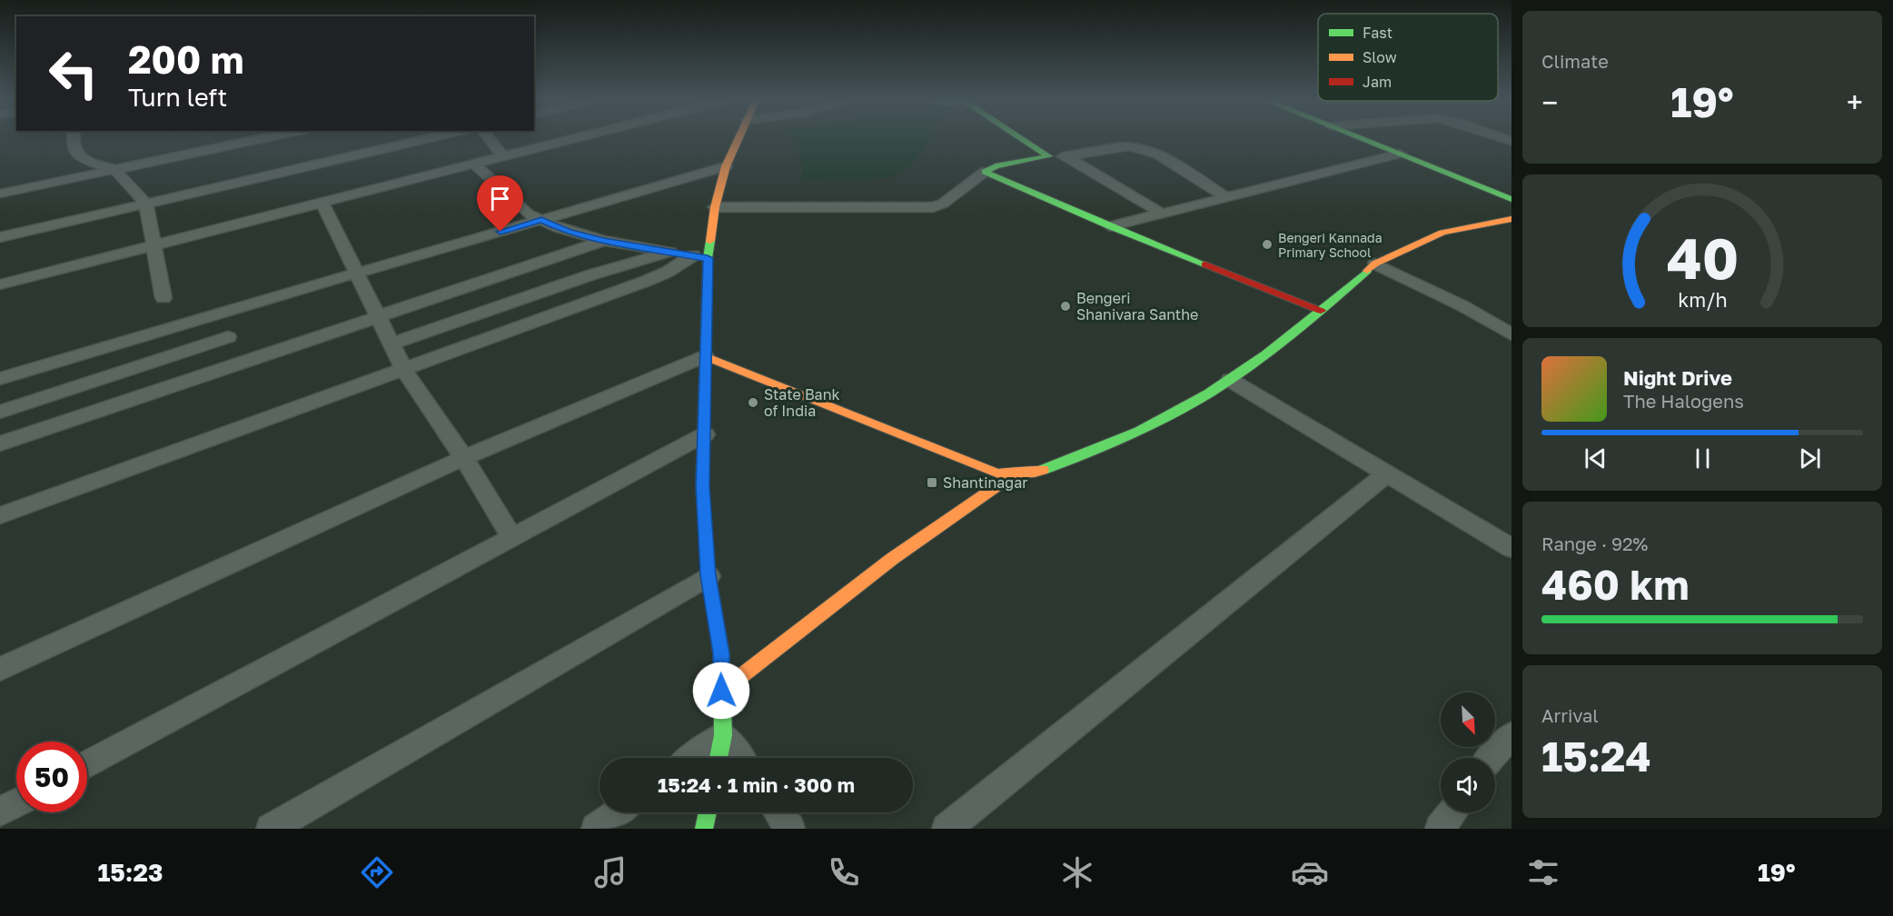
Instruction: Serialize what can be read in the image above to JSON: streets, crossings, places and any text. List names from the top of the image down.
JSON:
{
  "places": {
    "other": ["Bengeri Kannada Primary School", "Bengeri Shanivara Santhe", "State Bank of India"],
    "transit": ["Shantinagar"]
  },
  "legend": ["Fast", "Slow", "Jam"],
  "north": "bottom right",
  "page": {
    "tile": [
      "Climate",
      ["Range · 92%", "460 km"],
      ["Arrival", "15:24"]
    ],
    "turn": ["200 m", "Turn left"],
    "heat": ["−", "19°", "+"],
    "song": ["Night Drive", "The Halogens"],
    "limit": "50",
    "trip": "15:24 · 1 min · 300 m",
    "tabs": ["15:23", "19°"],
    "gauge": ["40", "km/h"]
  }
}
